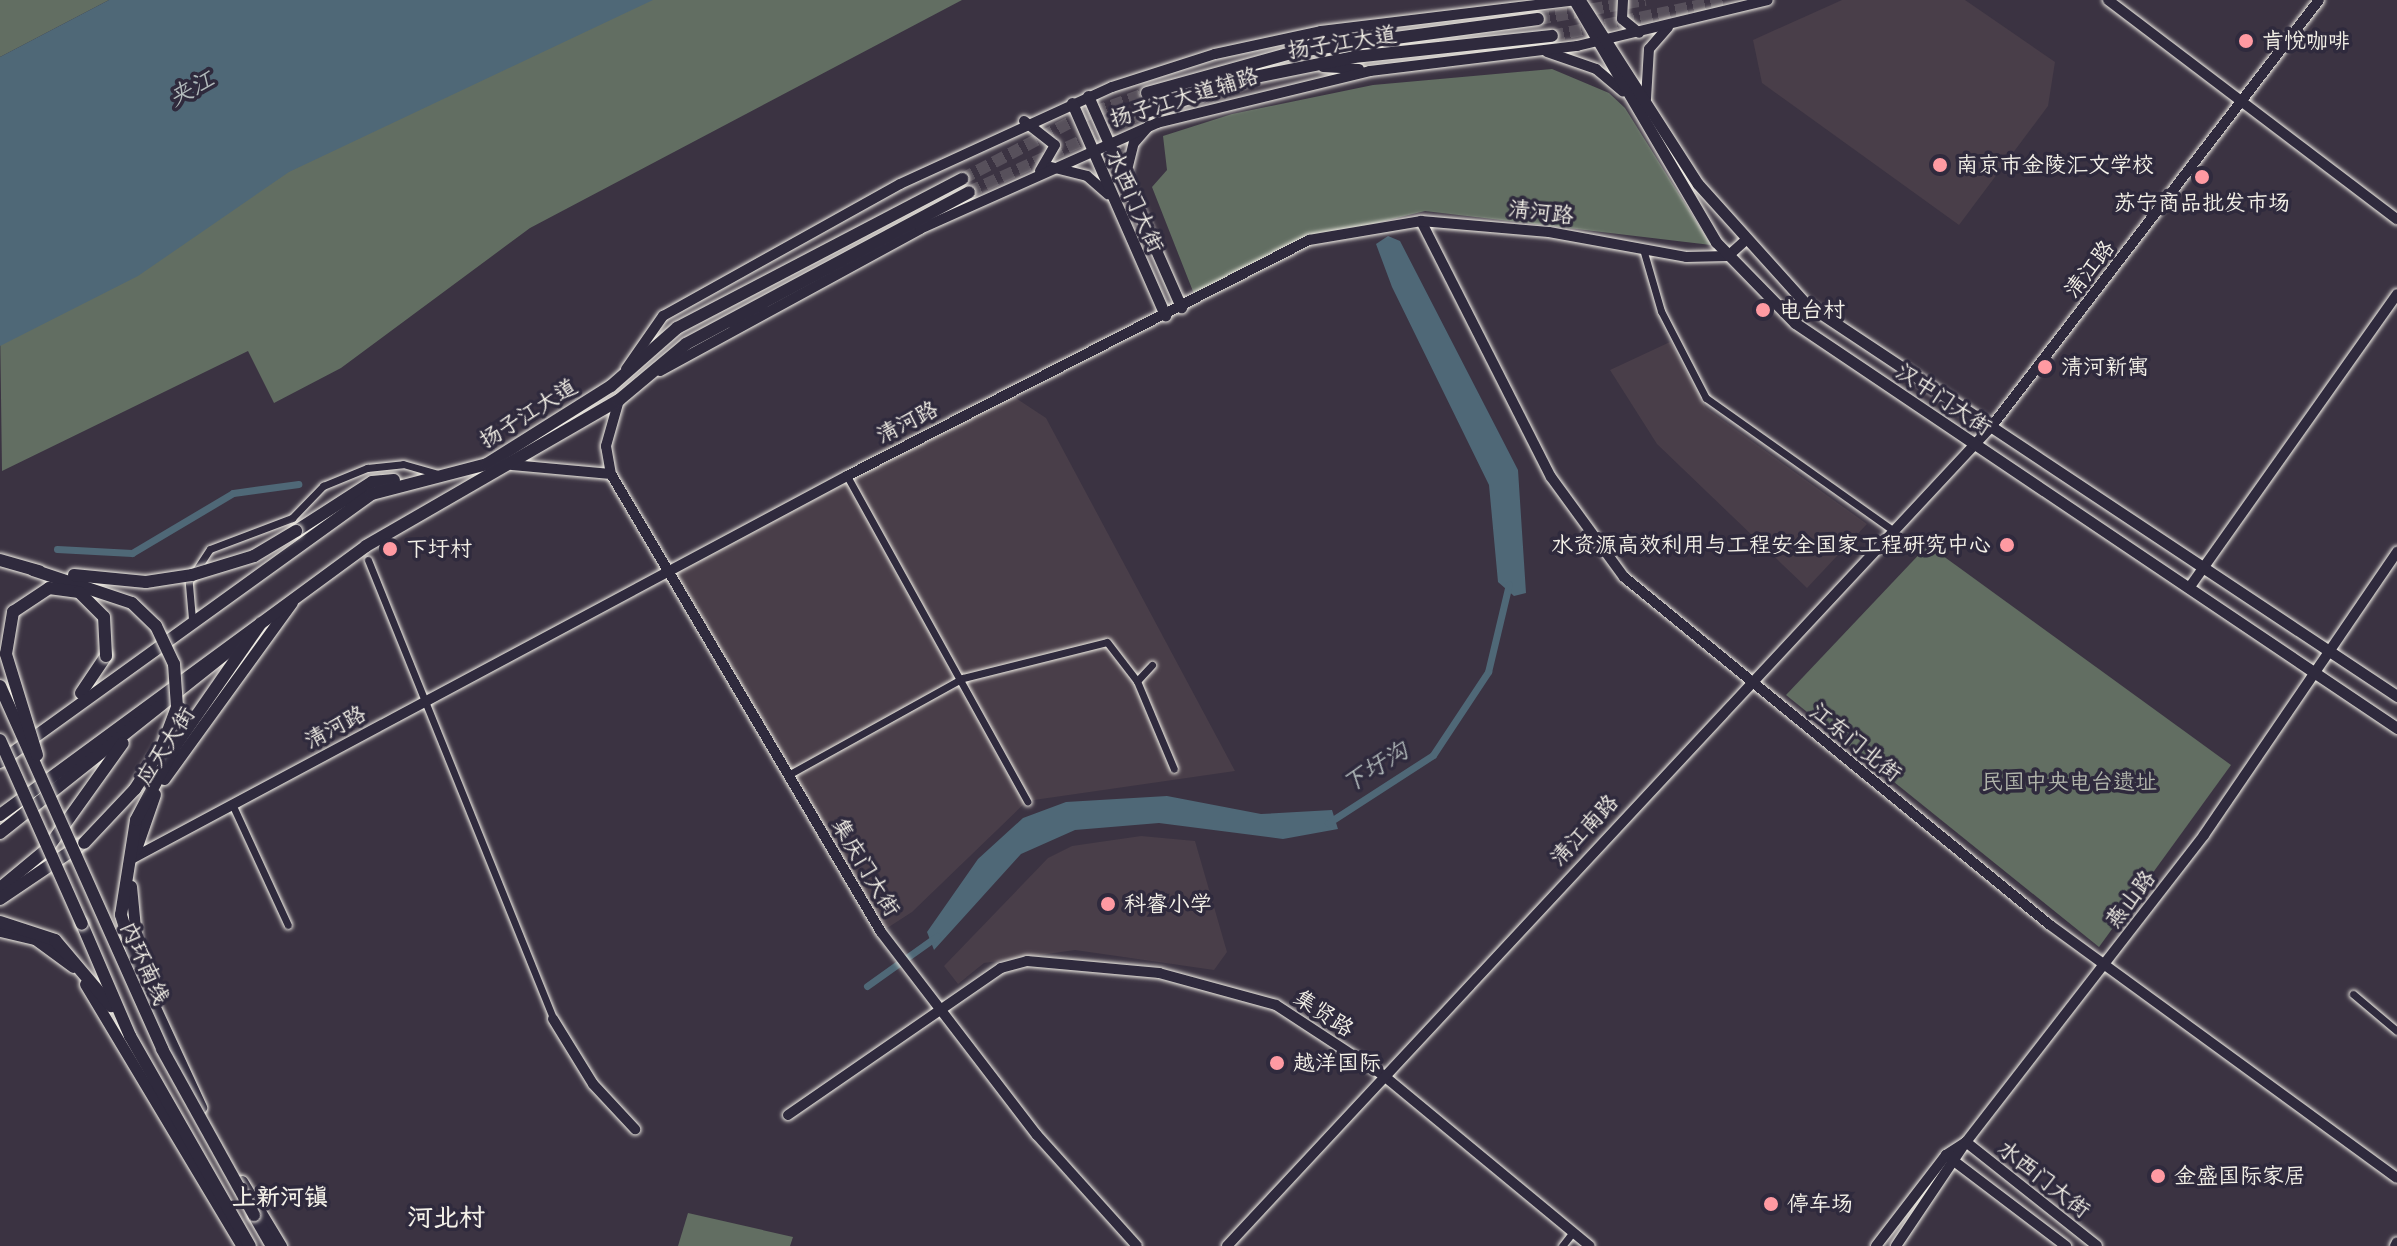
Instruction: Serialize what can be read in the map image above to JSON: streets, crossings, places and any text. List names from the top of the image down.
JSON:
{
  "streets": {
    "highway": ["扬子江大道", "内环南线"],
    "main road": ["水西门大街", "汉中门大街", "应天大街"],
    "street": [
      "扬子江大道辅路",
      "清河路",
      "清江路",
      "江东门北街",
      "清江南路",
      "集庆门大街",
      "燕山路",
      "集贤路"
    ]
  },
  "crossings": [
    ["扬子江大道", "扬子江大道辅路"],
    ["扬子江大道", "应天大街"],
    ["扬子江大道辅路", "水西门大街"],
    ["扬子江大道辅路", "汉中门大街"],
    ["水西门大街", "清河路"],
    ["水西门大街", "燕山路"],
    ["清河路", "汉中门大街"],
    ["清河路", "江东门北街"],
    ["清河路", "应天大街"],
    ["清河路", "集庆门大街"],
    ["清江路", "汉中门大街"],
    ["清江路", "清江南路"],
    ["汉中门大街", "清江南路"],
    ["汉中门大街", "燕山路"],
    ["江东门北街", "清江南路"],
    ["江东门北街", "燕山路"],
    ["清江南路", "集贤路"],
    ["集庆门大街", "集贤路"]
  ],
  "districts": ["上新河镇", "河北村"],
  "water": ["夹江", "下圩沟"],
  "parks": ["民国中央电台遗址"],
  "places": [
    "肯悦咖啡",
    "南京市金陵汇文学校",
    "苏宁商品批发市场",
    "电台村",
    "清河新寓",
    "水资源高效利用与工程安全国家工程研究中心",
    "下圩村",
    "科睿小学",
    "越洋国际",
    "金盛国际家居",
    "停车场"
  ]
}
